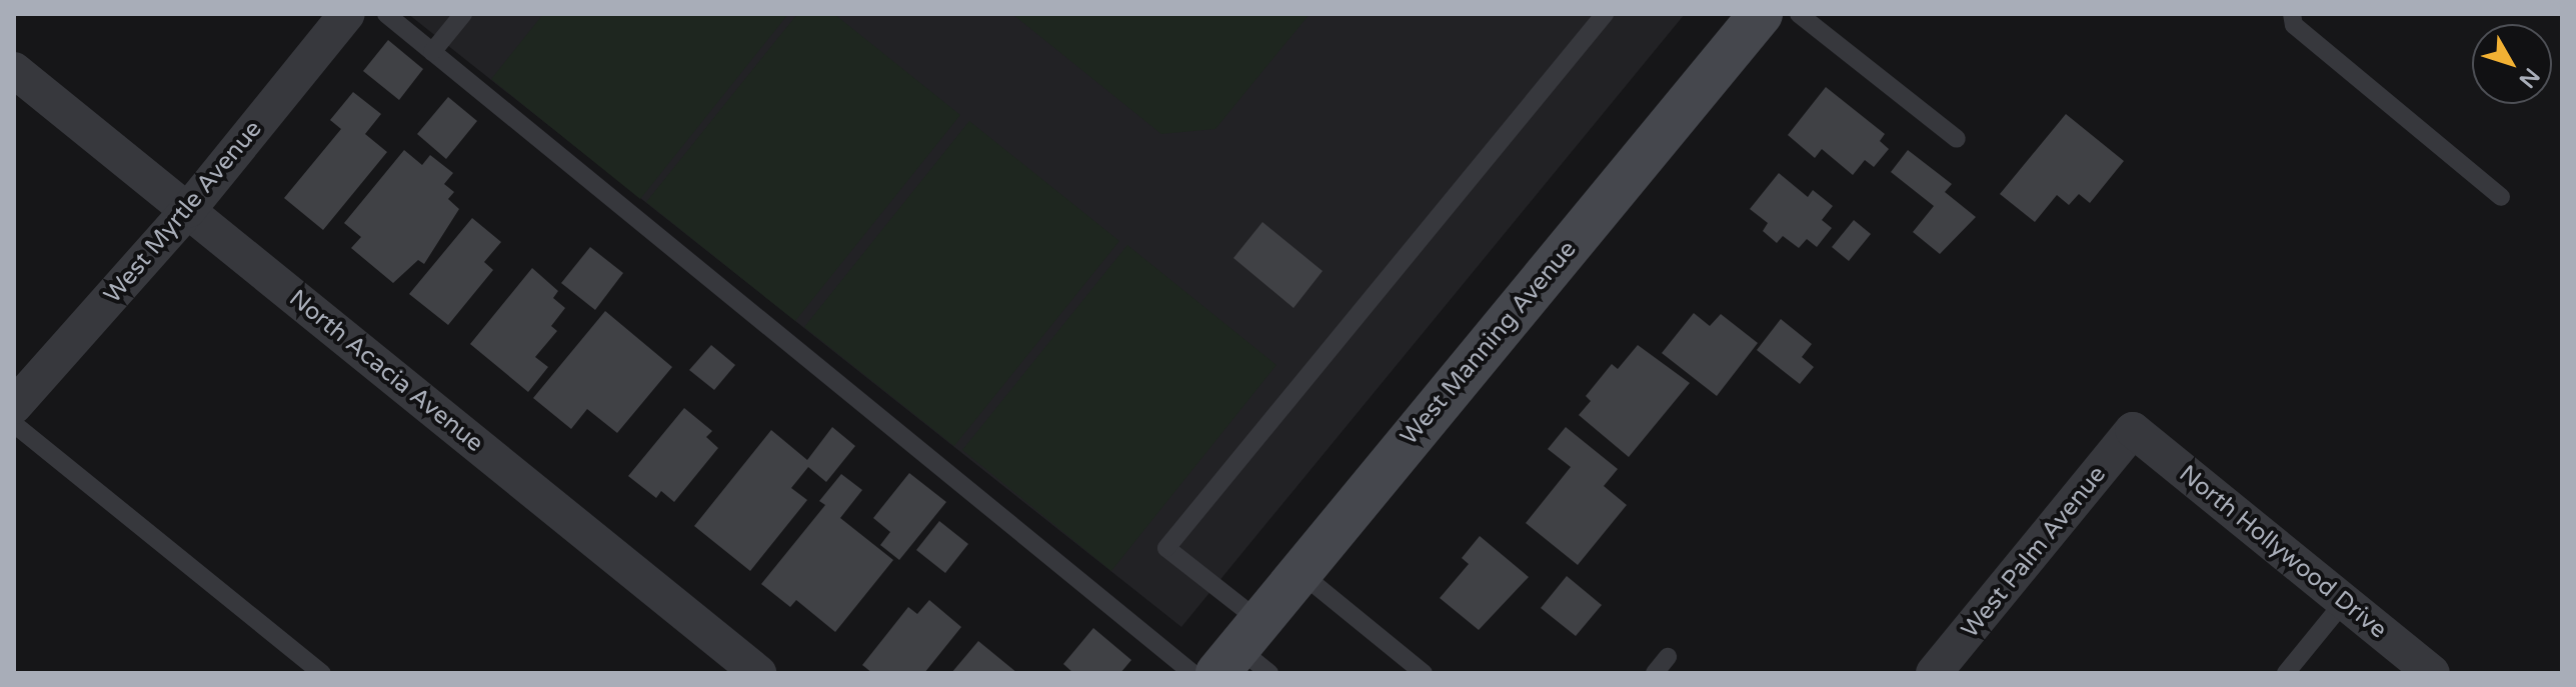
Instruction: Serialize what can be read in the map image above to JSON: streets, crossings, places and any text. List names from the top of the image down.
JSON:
{
  "streets": {
    "main road": ["West Manning Avenue"],
    "street": [
      "West Myrtle Avenue",
      "North Acacia Avenue",
      "West Palm Avenue",
      "North Hollywood Drive"
    ]
  },
  "crossings": [
    ["West Myrtle Avenue", "North Acacia Avenue"],
    ["West Palm Avenue", "North Hollywood Drive"]
  ],
  "north": "bottom right"
}
